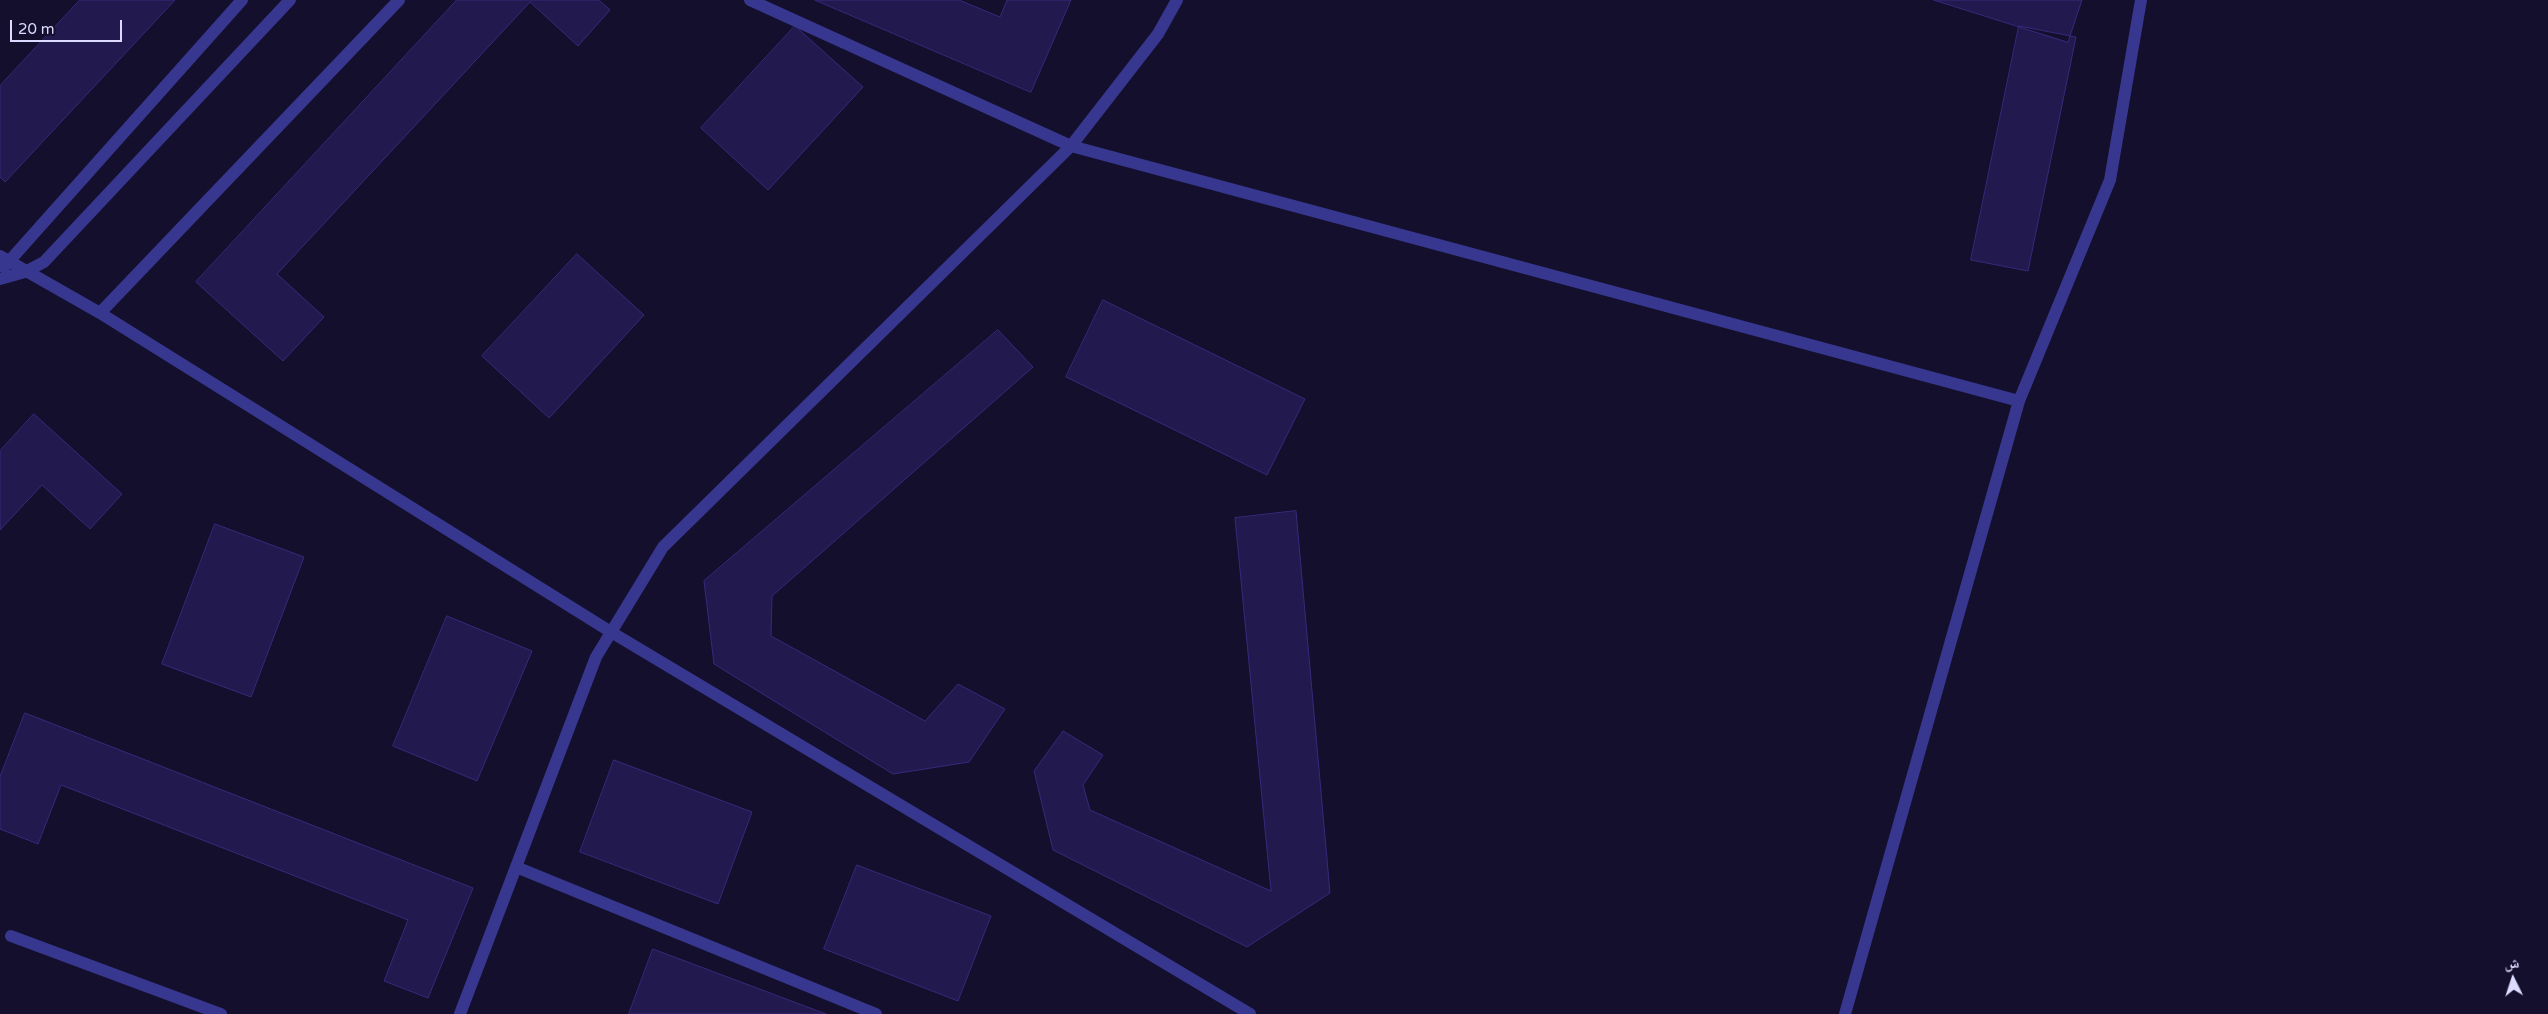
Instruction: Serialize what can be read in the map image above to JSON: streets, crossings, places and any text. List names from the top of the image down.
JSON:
{
  "scale_bar": "20 m",
  "north": "top"
}
